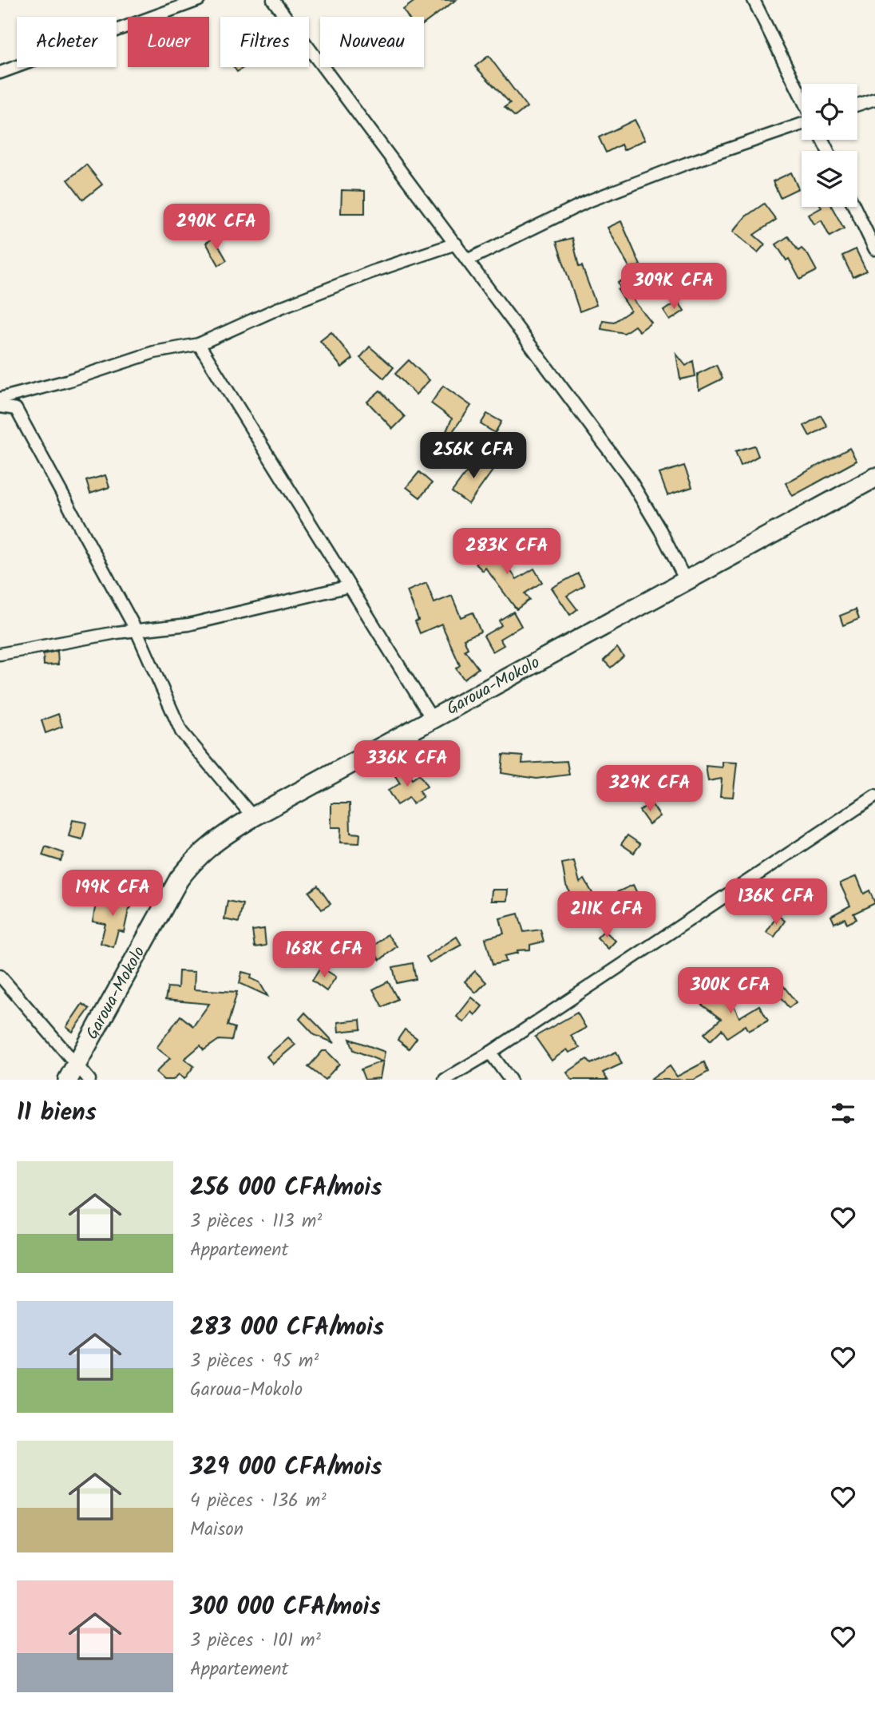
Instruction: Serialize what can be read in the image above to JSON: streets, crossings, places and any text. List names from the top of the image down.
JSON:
{
  "streets": {
    "main road": ["Garoua-Mokolo"]
  },
  "page": {
    "chip": [
      "Acheter",
      "Louer",
      "Filtres",
      "Nouveau"
    ],
    "price": [
      "290K CFA",
      "309K CFA",
      "256K CFA",
      "283K CFA",
      "336K CFA",
      "329K CFA",
      "199K CFA",
      "136K CFA",
      "211K CFA",
      "168K CFA",
      "300K CFA"
    ],
    "heading": "11 biens",
    "list": [
      {
        "name": "256 000 CFA/mois",
        "note": "3 pièces · 113 m² · Appartement"
      },
      {
        "name": "283 000 CFA/mois",
        "note": "3 pièces · 95 m² · Garoua-Mokolo"
      },
      {
        "name": "329 000 CFA/mois",
        "note": "4 pièces · 136 m² · Maison"
      },
      {
        "name": "300 000 CFA/mois",
        "note": "3 pièces · 101 m² · Appartement"
      }
    ]
  }
}
